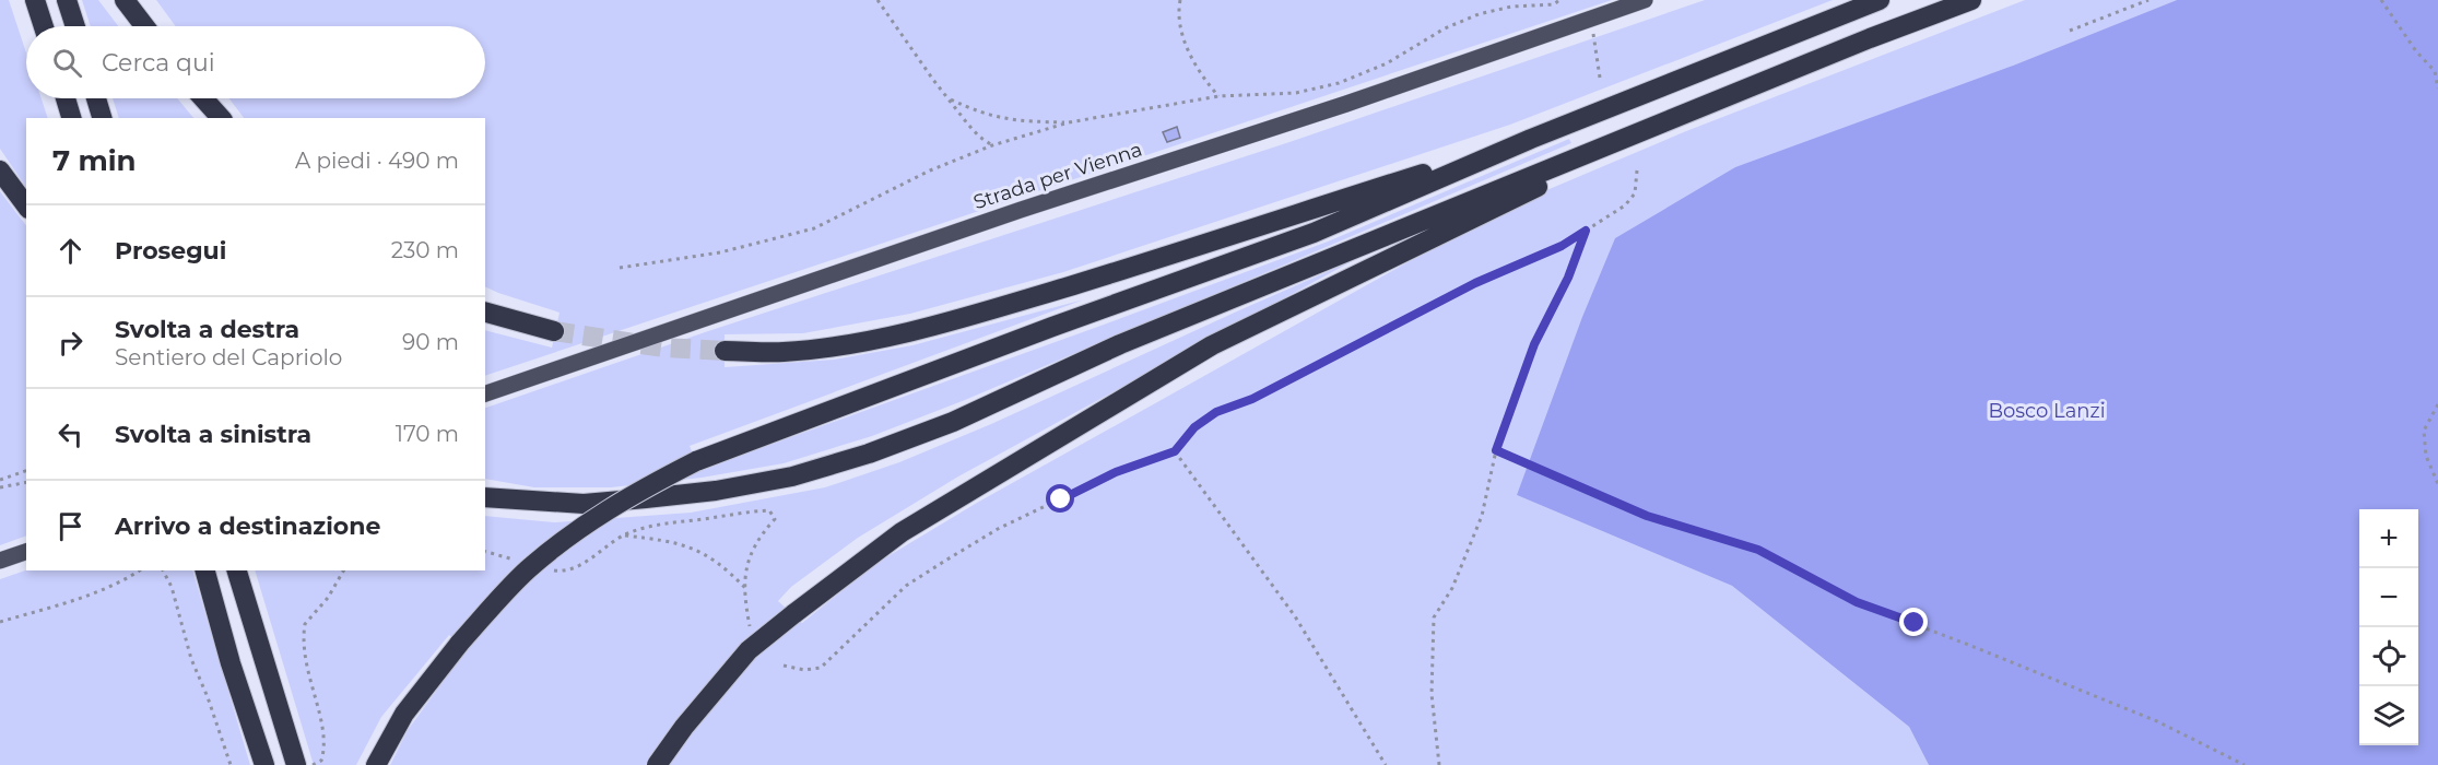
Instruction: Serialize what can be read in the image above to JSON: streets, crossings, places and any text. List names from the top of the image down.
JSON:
{
  "streets": {
    "main road": ["Strada per Vienna"]
  },
  "parks": ["Bosco Lanzi"],
  "page": {
    "search": "Cerca qui",
    "heading": ["7 min", "A piedi · 490 m"],
    "list": [
      ["Prosegui", "230 m"],
      ["Svolta a destra", "Sentiero del Capriolo", "90 m"],
      ["Svolta a sinistra", "170 m"],
      "Arrivo a destinazione"
    ],
    "map_buttons": ["+", "−"]
  }
}
